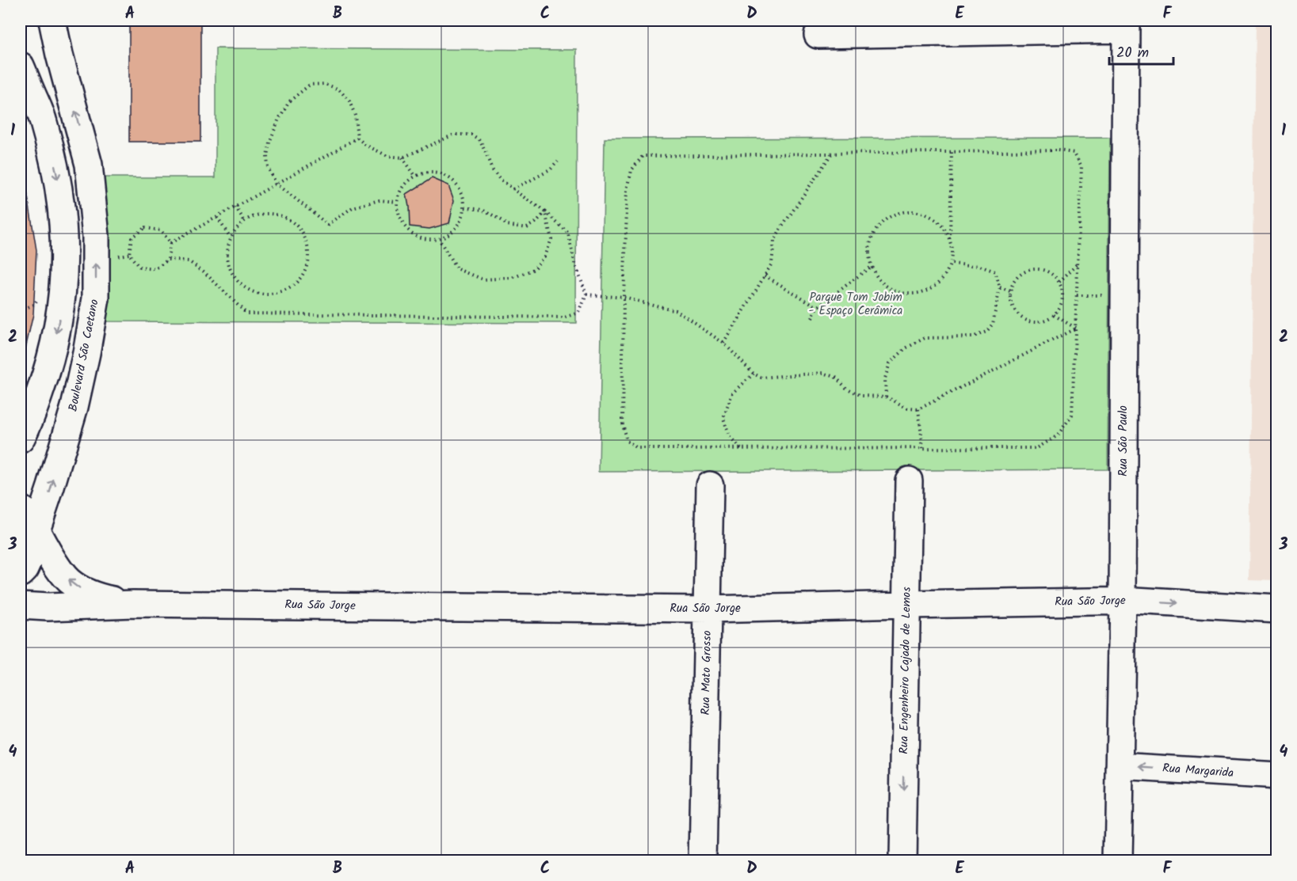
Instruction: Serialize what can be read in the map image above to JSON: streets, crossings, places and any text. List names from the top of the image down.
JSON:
{
  "streets": {
    "street": [
      "Boulevard São Caetano",
      "Rua São Paulo",
      "Rua São Jorge",
      "Rua Engenheiro Cajado de Lemos",
      "Rua Mato Grosso",
      "Rua Margarida"
    ]
  },
  "crossings": [
    ["Boulevard São Caetano", "Rua São Jorge"],
    ["Rua São Paulo", "Rua São Jorge"],
    ["Rua São Paulo", "Rua Margarida"],
    ["Rua São Jorge", "Rua Engenheiro Cajado de Lemos"],
    ["Rua São Jorge", "Rua Mato Grosso"]
  ],
  "one_way": ["Rua Engenheiro Cajado de Lemos", "Rua Margarida"],
  "parks": ["Parque Tom Jobim - Espaço Cerâmica"],
  "scale_bar": "20 m",
  "grid": {
    "columns": [
      "A",
      "B",
      "C",
      "D",
      "E",
      "F"
    ],
    "rows": [
      "1",
      "2",
      "3",
      "4"
    ]
  }
}
